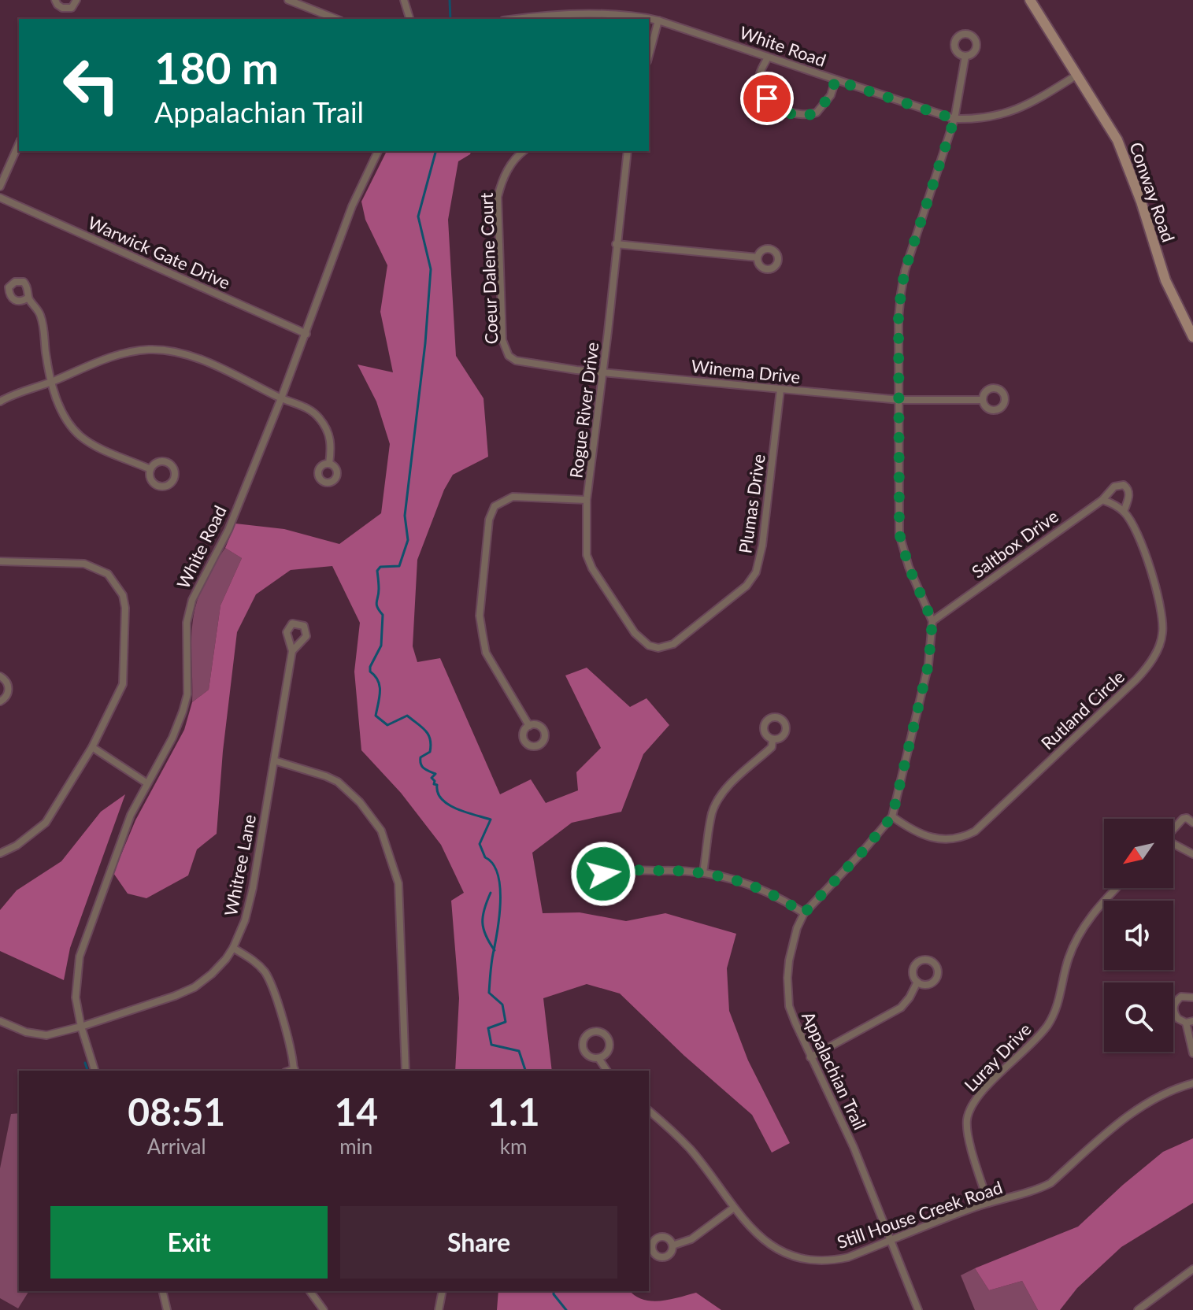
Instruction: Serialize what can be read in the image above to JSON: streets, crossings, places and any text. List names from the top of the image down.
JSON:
{
  "streets": {
    "street": [
      "White Road",
      "Conway Road",
      "Warwick Gate Drive",
      "Coeur Dalene Court",
      "Winema Drive",
      "Rogue River Drive",
      "Plumas Drive",
      "Saltbox Drive",
      "Rutland Circle",
      "Whitree Lane",
      "Luray Drive",
      "Appalachian Trail",
      "Still House Creek Road"
    ]
  },
  "crossings": [
    ["White Road", "Conway Road"],
    ["White Road", "Warwick Gate Drive"],
    ["White Road", "Whitree Lane"],
    ["White Road", "Appalachian Trail"],
    ["Coeur Dalene Court", "Winema Drive"],
    ["Winema Drive", "Rogue River Drive"],
    ["Winema Drive", "Plumas Drive"],
    ["Winema Drive", "Appalachian Trail"],
    ["Rogue River Drive", "Plumas Drive"],
    ["Saltbox Drive", "Rutland Circle"],
    ["Saltbox Drive", "Appalachian Trail"],
    ["Rutland Circle", "Appalachian Trail"],
    ["Luray Drive", "Still House Creek Road"],
    ["Appalachian Trail", "Still House Creek Road"]
  ],
  "north": "bottom left",
  "page": {
    "turn": ["180 m", "Appalachian Trail"],
    "eta": [
      "08:51",
      "Arrival",
      "14",
      "min",
      "1.1",
      "km"
    ],
    "buttons": ["Exit", "Share"]
  }
}
